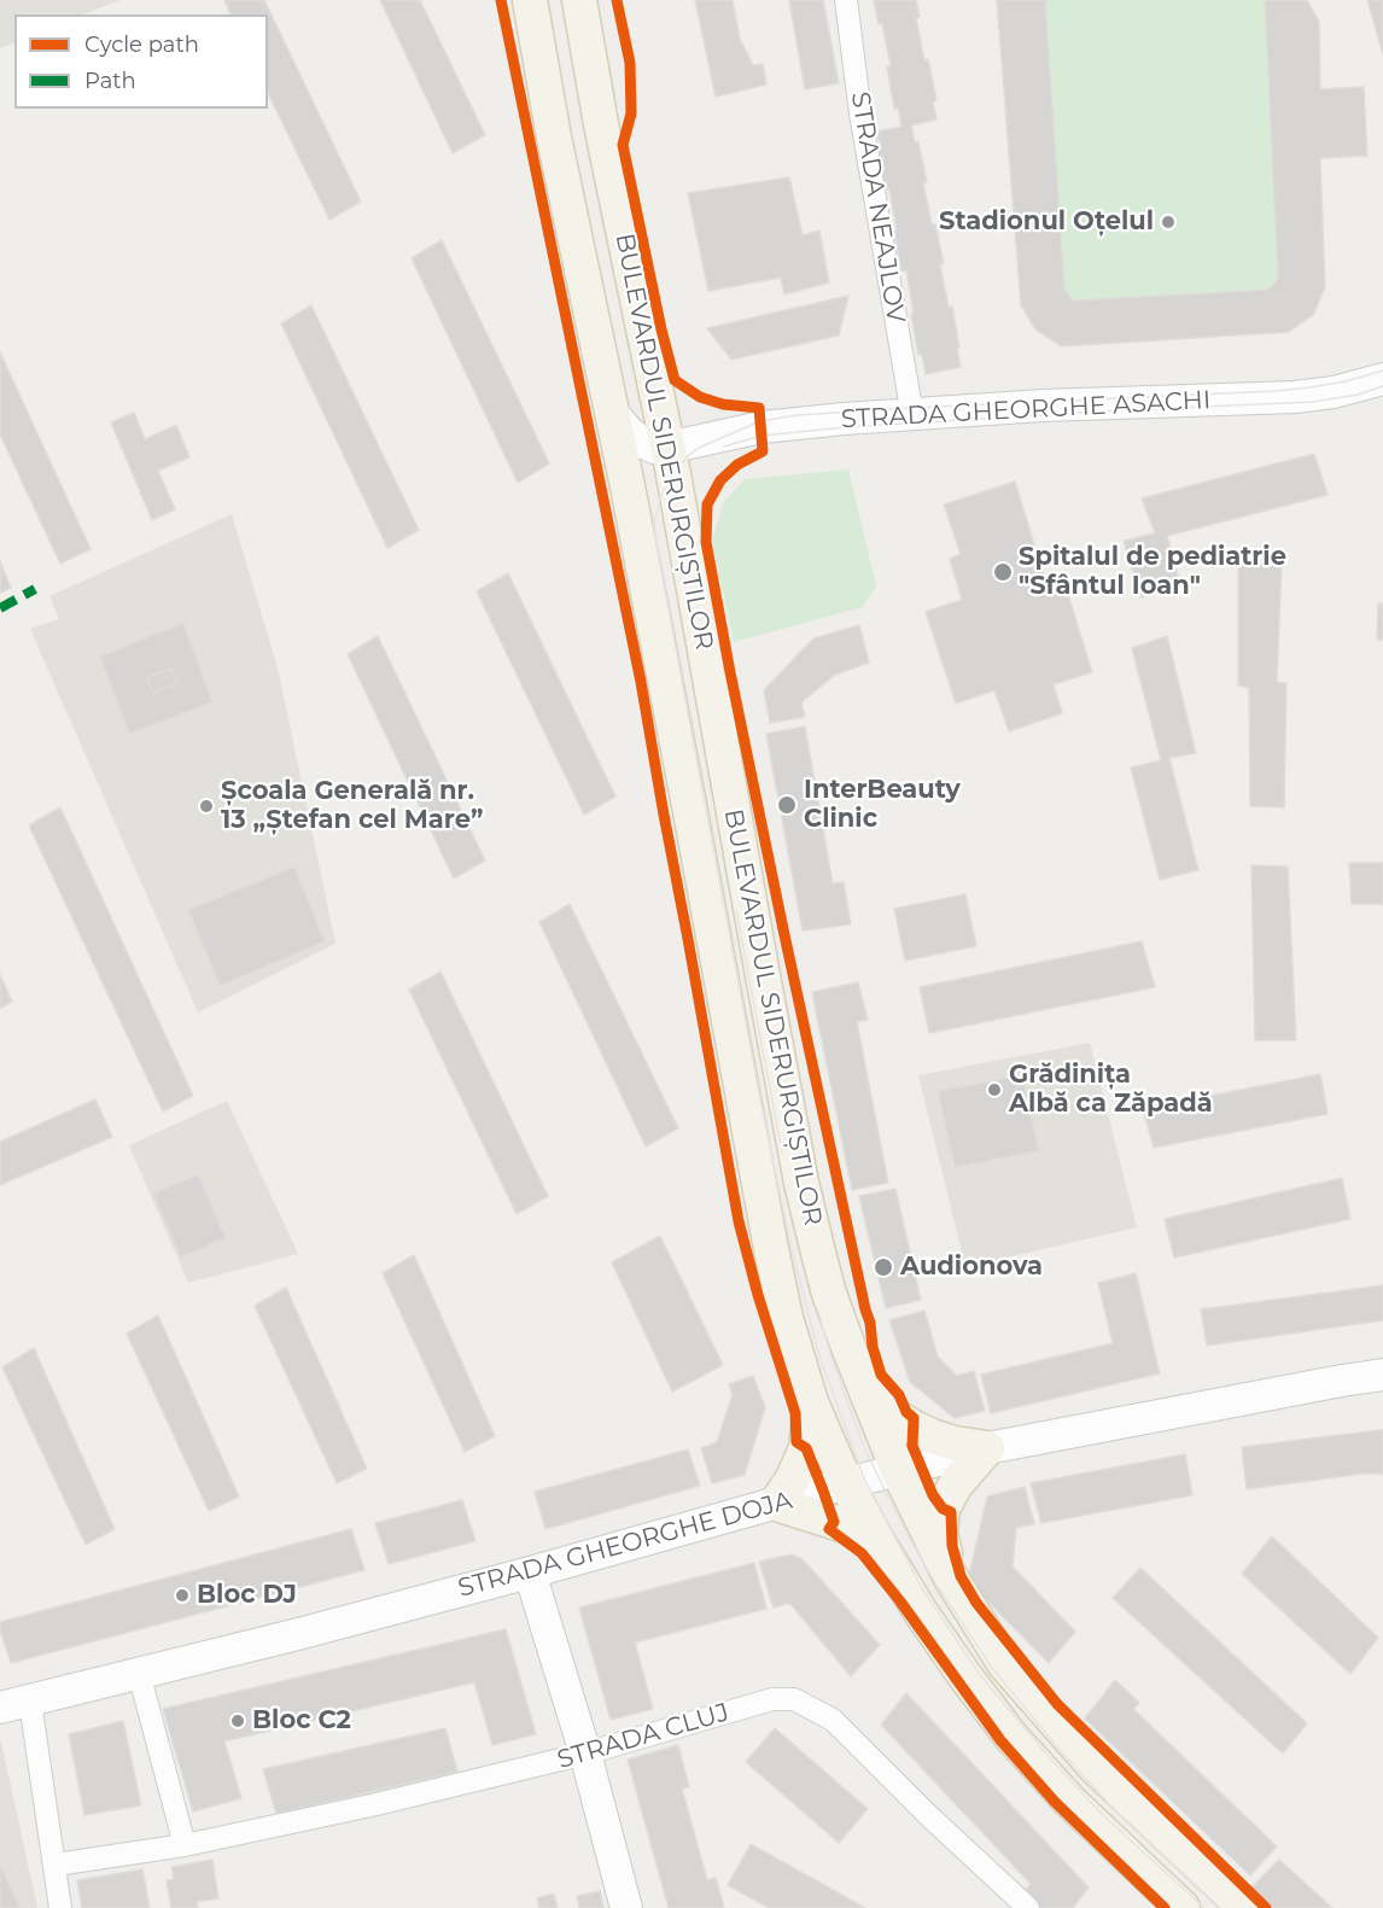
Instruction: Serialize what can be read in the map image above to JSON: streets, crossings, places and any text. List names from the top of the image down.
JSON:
{
  "streets": {
    "main road": ["BULEVARDUL SIDERURGIȘTILOR"],
    "street": [
      "STRADA NEAJLOV",
      "STRADA GHEORGHE ASACHI",
      "STRADA GHEORGHE DOJA",
      "STRADA CLUJ"
    ]
  },
  "crossings": [
    ["STRADA NEAJLOV", "STRADA GHEORGHE ASACHI"],
    ["STRADA GHEORGHE ASACHI", "BULEVARDUL SIDERURGIȘTILOR"],
    ["BULEVARDUL SIDERURGIȘTILOR", "STRADA GHEORGHE DOJA"]
  ],
  "places": [
    "Stadionul Oțelul",
    "Spitalul de pediatrie \"Sfântul Ioan\"",
    "InterBeauty Clinic",
    "Școala Generală nr. 13 „Ștefan cel Mare”",
    "Grădinița Albă ca Zăpadă",
    "Audionova",
    "Bloc DJ",
    "Bloc C2"
  ],
  "legend": ["Cycle path", "Path"]
}
